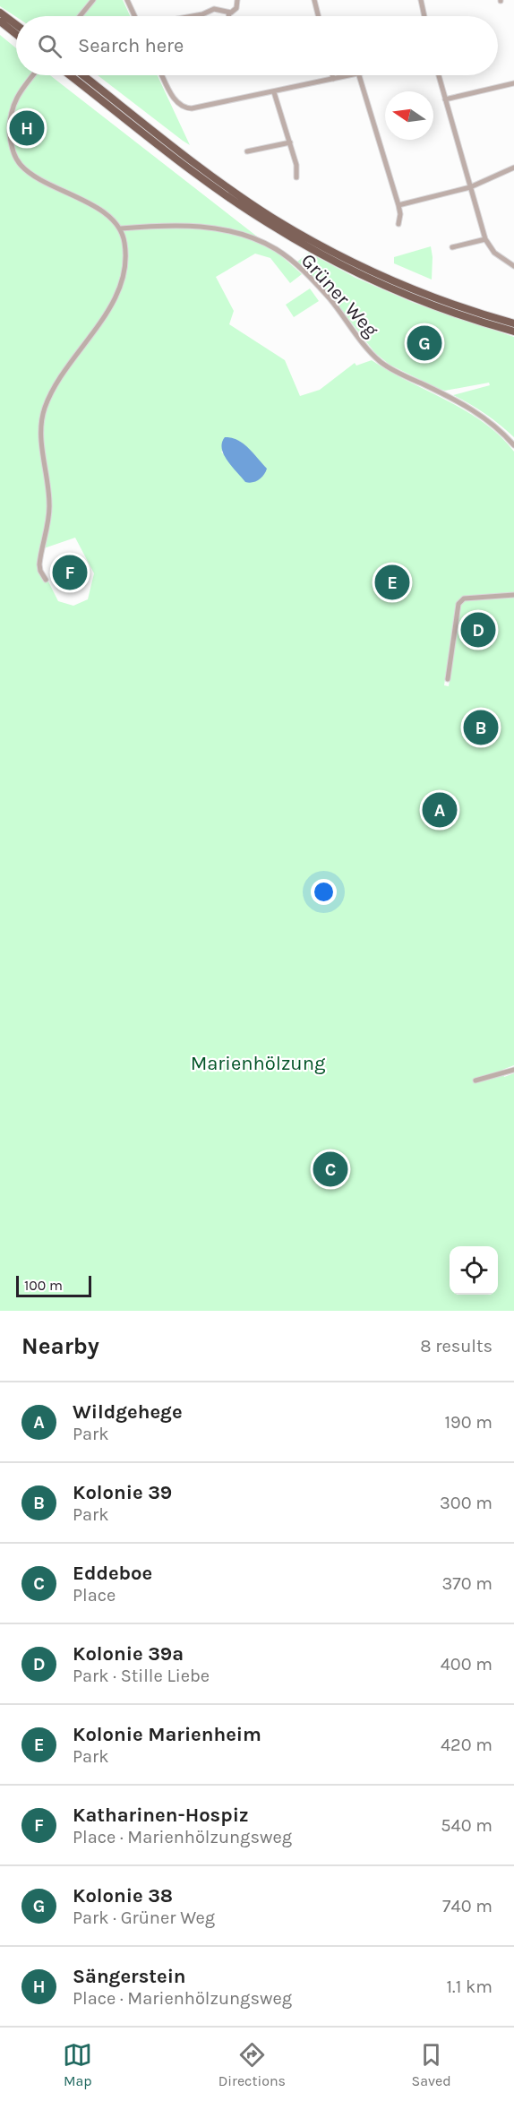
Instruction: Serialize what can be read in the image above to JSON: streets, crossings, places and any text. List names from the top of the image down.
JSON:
{
  "streets": {
    "street": ["Grüner Weg"]
  },
  "parks": ["Marienhölzung"],
  "scale_bar": "100 m",
  "north": "left",
  "page": {
    "search": "Search here",
    "pins": [
      "H",
      "G",
      "F",
      "E",
      "D",
      "B",
      "A",
      "C"
    ],
    "scale": "100 m",
    "heading": ["Nearby", "8 results"],
    "list": [
      {
        "mark": "A",
        "name": "Wildgehege",
        "note": "Park",
        "value": "190 m"
      },
      {
        "mark": "B",
        "name": "Kolonie 39",
        "note": "Park",
        "value": "300 m"
      },
      {
        "mark": "C",
        "name": "Eddeboe",
        "note": "Place",
        "value": "370 m"
      },
      {
        "mark": "D",
        "name": "Kolonie 39a",
        "note": "Park · Stille Liebe",
        "value": "400 m"
      },
      {
        "mark": "E",
        "name": "Kolonie Marienheim",
        "note": "Park",
        "value": "420 m"
      },
      {
        "mark": "F",
        "name": "Katharinen-Hospiz",
        "note": "Place · Marienhölzungsweg",
        "value": "540 m"
      },
      {
        "mark": "G",
        "name": "Kolonie 38",
        "note": "Park · Grüner Weg",
        "value": "740 m"
      },
      {
        "mark": "H",
        "name": "Sängerstein",
        "note": "Place · Marienhölzungsweg",
        "value": "1.1 km"
      }
    ],
    "nav": ["Map", "Directions", "Saved"]
  }
}
